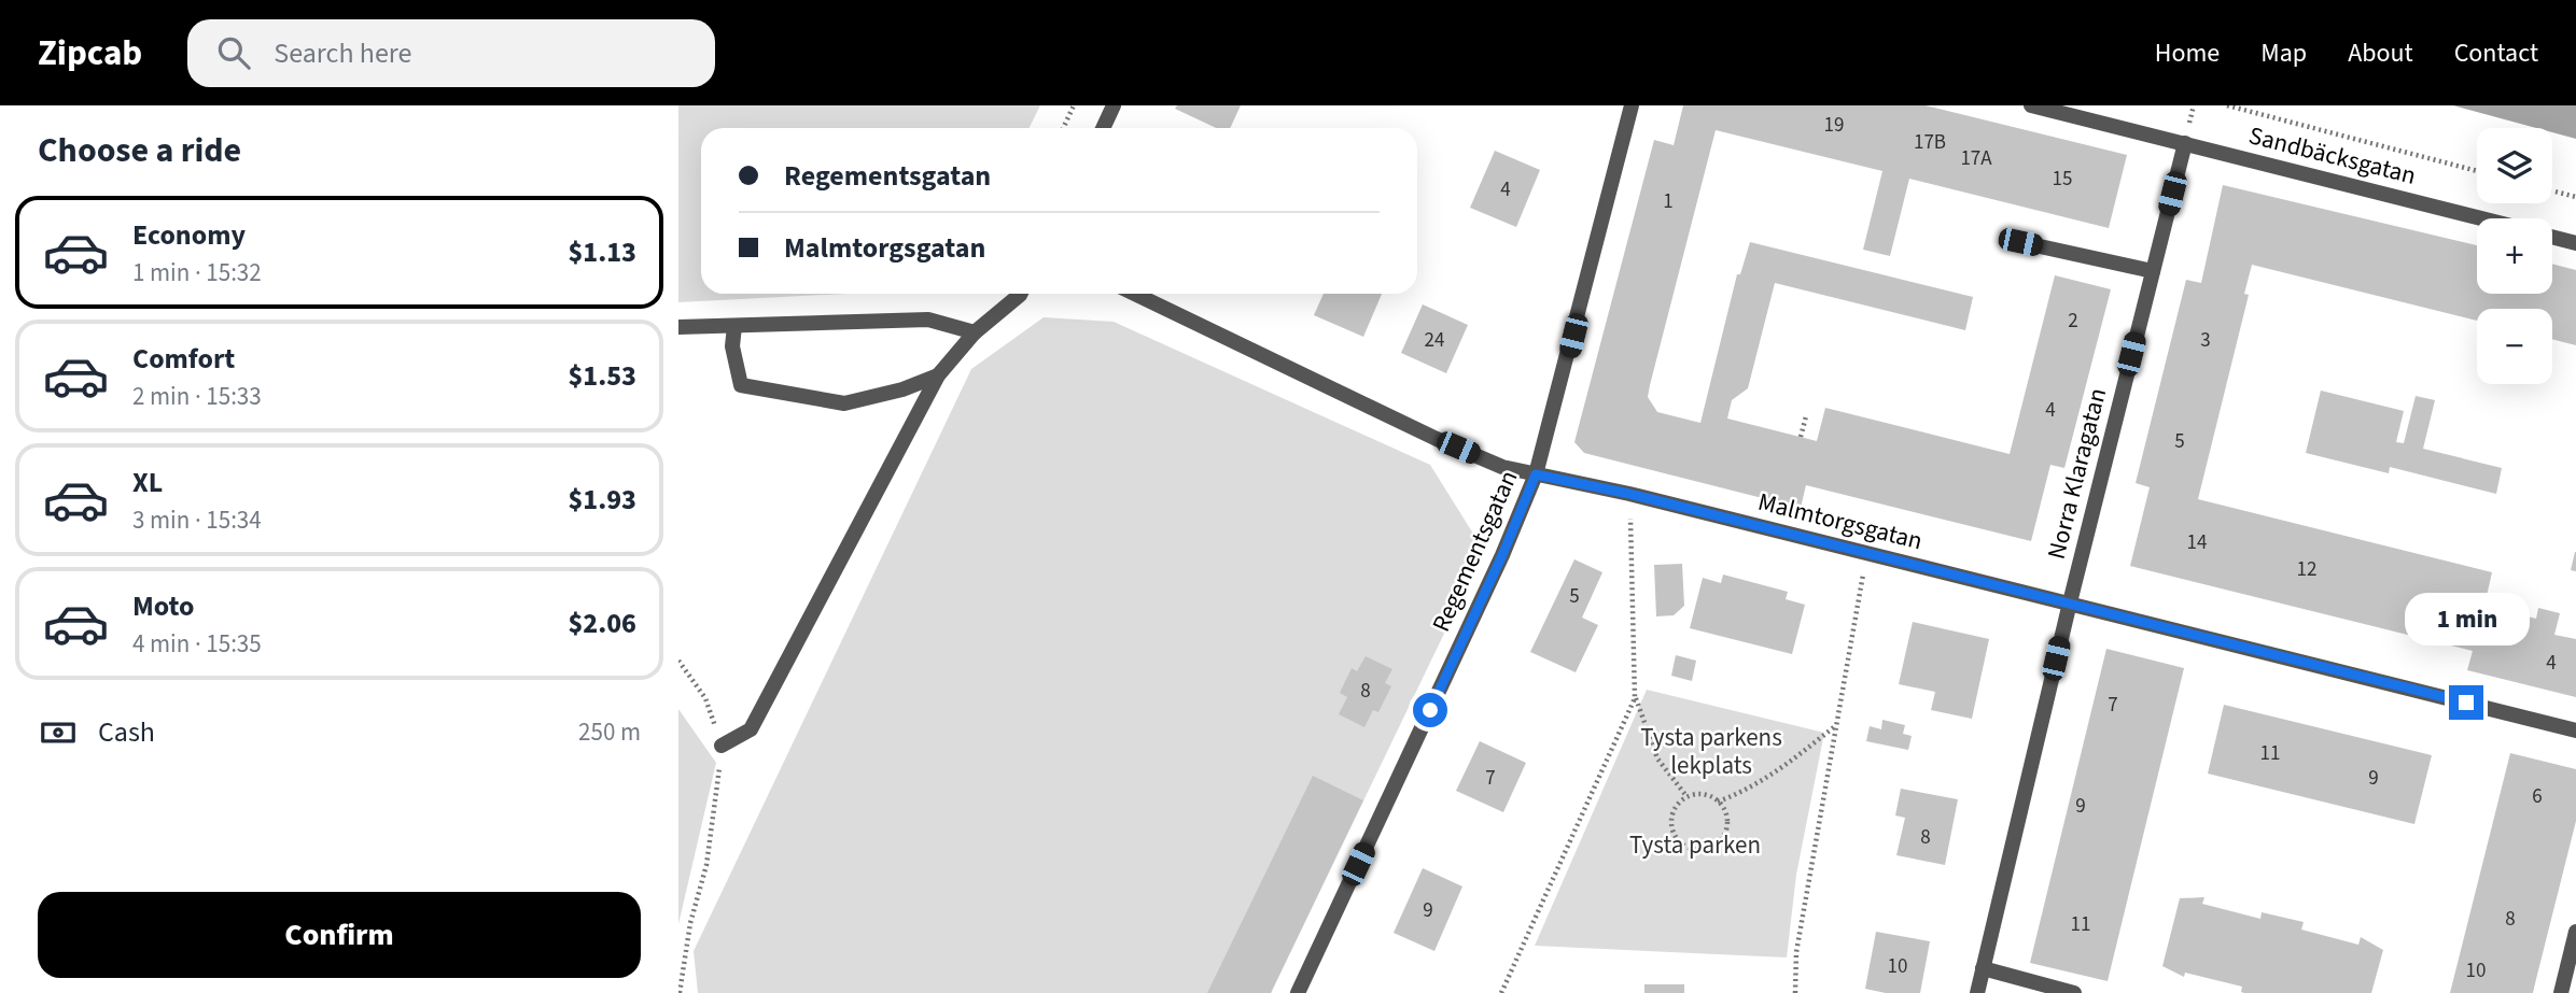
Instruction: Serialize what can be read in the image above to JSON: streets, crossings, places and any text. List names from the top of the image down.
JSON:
{
  "streets": {
    "street": [
      "Sandbäcksgatan",
      "Norra Klaragatan",
      "Malmtorgsgatan",
      "Regementsgatan"
    ]
  },
  "crossings": [
    ["Sandbäcksgatan", "Norra Klaragatan"],
    ["Norra Klaragatan", "Malmtorgsgatan"],
    ["Malmtorgsgatan", "Regementsgatan"]
  ],
  "parks": ["Tysta parkens lekplats", "Tysta parken"],
  "house_numbers": [
    "19",
    "17B",
    "17A",
    "15",
    "4",
    "1",
    "2",
    "24",
    "3",
    "4",
    "5",
    "14",
    "12",
    "5",
    "4",
    "8",
    "7",
    "11",
    "7",
    "9",
    "6",
    "9",
    "8",
    "9",
    "8",
    "11",
    "10",
    "10"
  ],
  "page": {
    "header": "Zipcab",
    "search": "Search here",
    "nav": [
      "Home",
      "Map",
      "About",
      "Contact"
    ],
    "heading": "Choose a ride",
    "map_buttons": ["+", "−"],
    "banner": ["Regementsgatan", "Malmtorgsgatan"],
    "list": [
      {
        "name": "Economy",
        "note": "1 min · 15:32",
        "value": "$1.13"
      },
      {
        "name": "Comfort",
        "note": "2 min · 15:33",
        "value": "$1.53"
      },
      {
        "name": "XL",
        "note": "3 min · 15:34",
        "value": "$1.93"
      },
      {
        "name": "Moto",
        "note": "4 min · 15:35",
        "value": "$2.06"
      }
    ],
    "bubble": "1 min",
    "pay": ["Cash", "250 m"],
    "buttons": "Confirm"
  }
}
